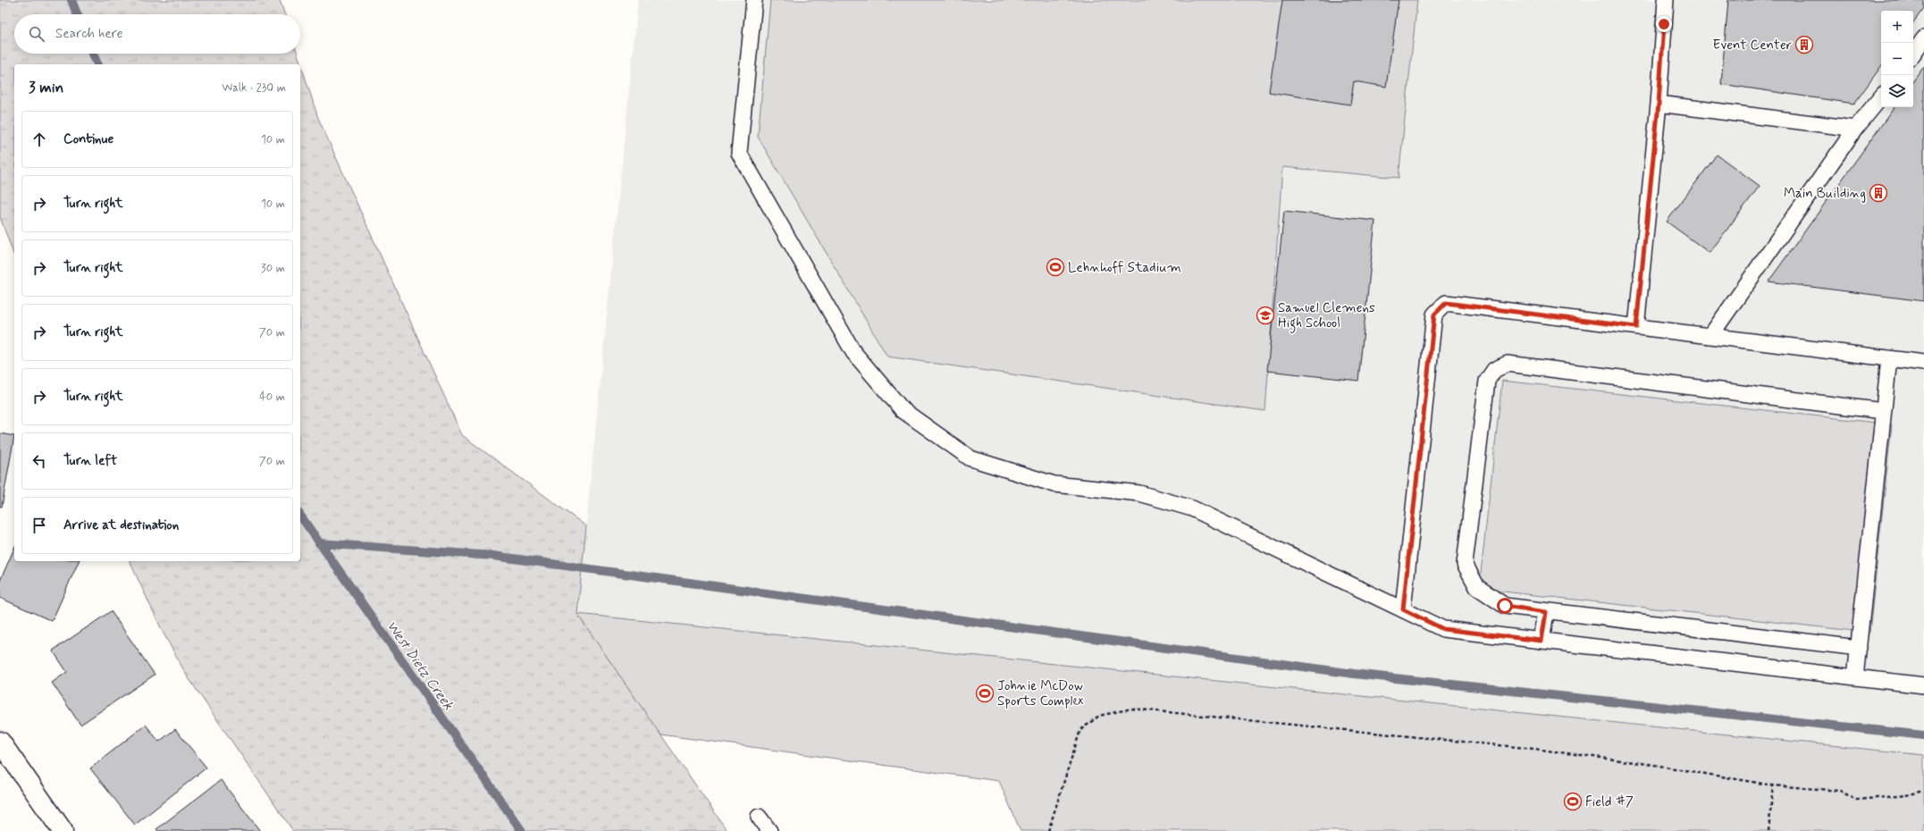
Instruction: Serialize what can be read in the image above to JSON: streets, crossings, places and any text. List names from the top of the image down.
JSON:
{
  "water": ["West Dietz Creek"],
  "places": {
    "building": ["Event Center", "Main Building"],
    "sports": ["Lehnhoff Stadium", "Johnie McDow Sports Complex", "Field #7"],
    "school or university": ["Samuel Clemens High School"]
  },
  "page": {
    "map_buttons": ["+", "−"],
    "search": "Search here",
    "heading": ["3 min", "Walk · 230 m"],
    "list": [
      ["Continue", "10 m"],
      ["Turn right", "10 m"],
      ["Turn right", "30 m"],
      ["Turn right", "70 m"],
      ["Turn right", "40 m"],
      ["Turn left", "70 m"],
      "Arrive at destination"
    ]
  }
}
